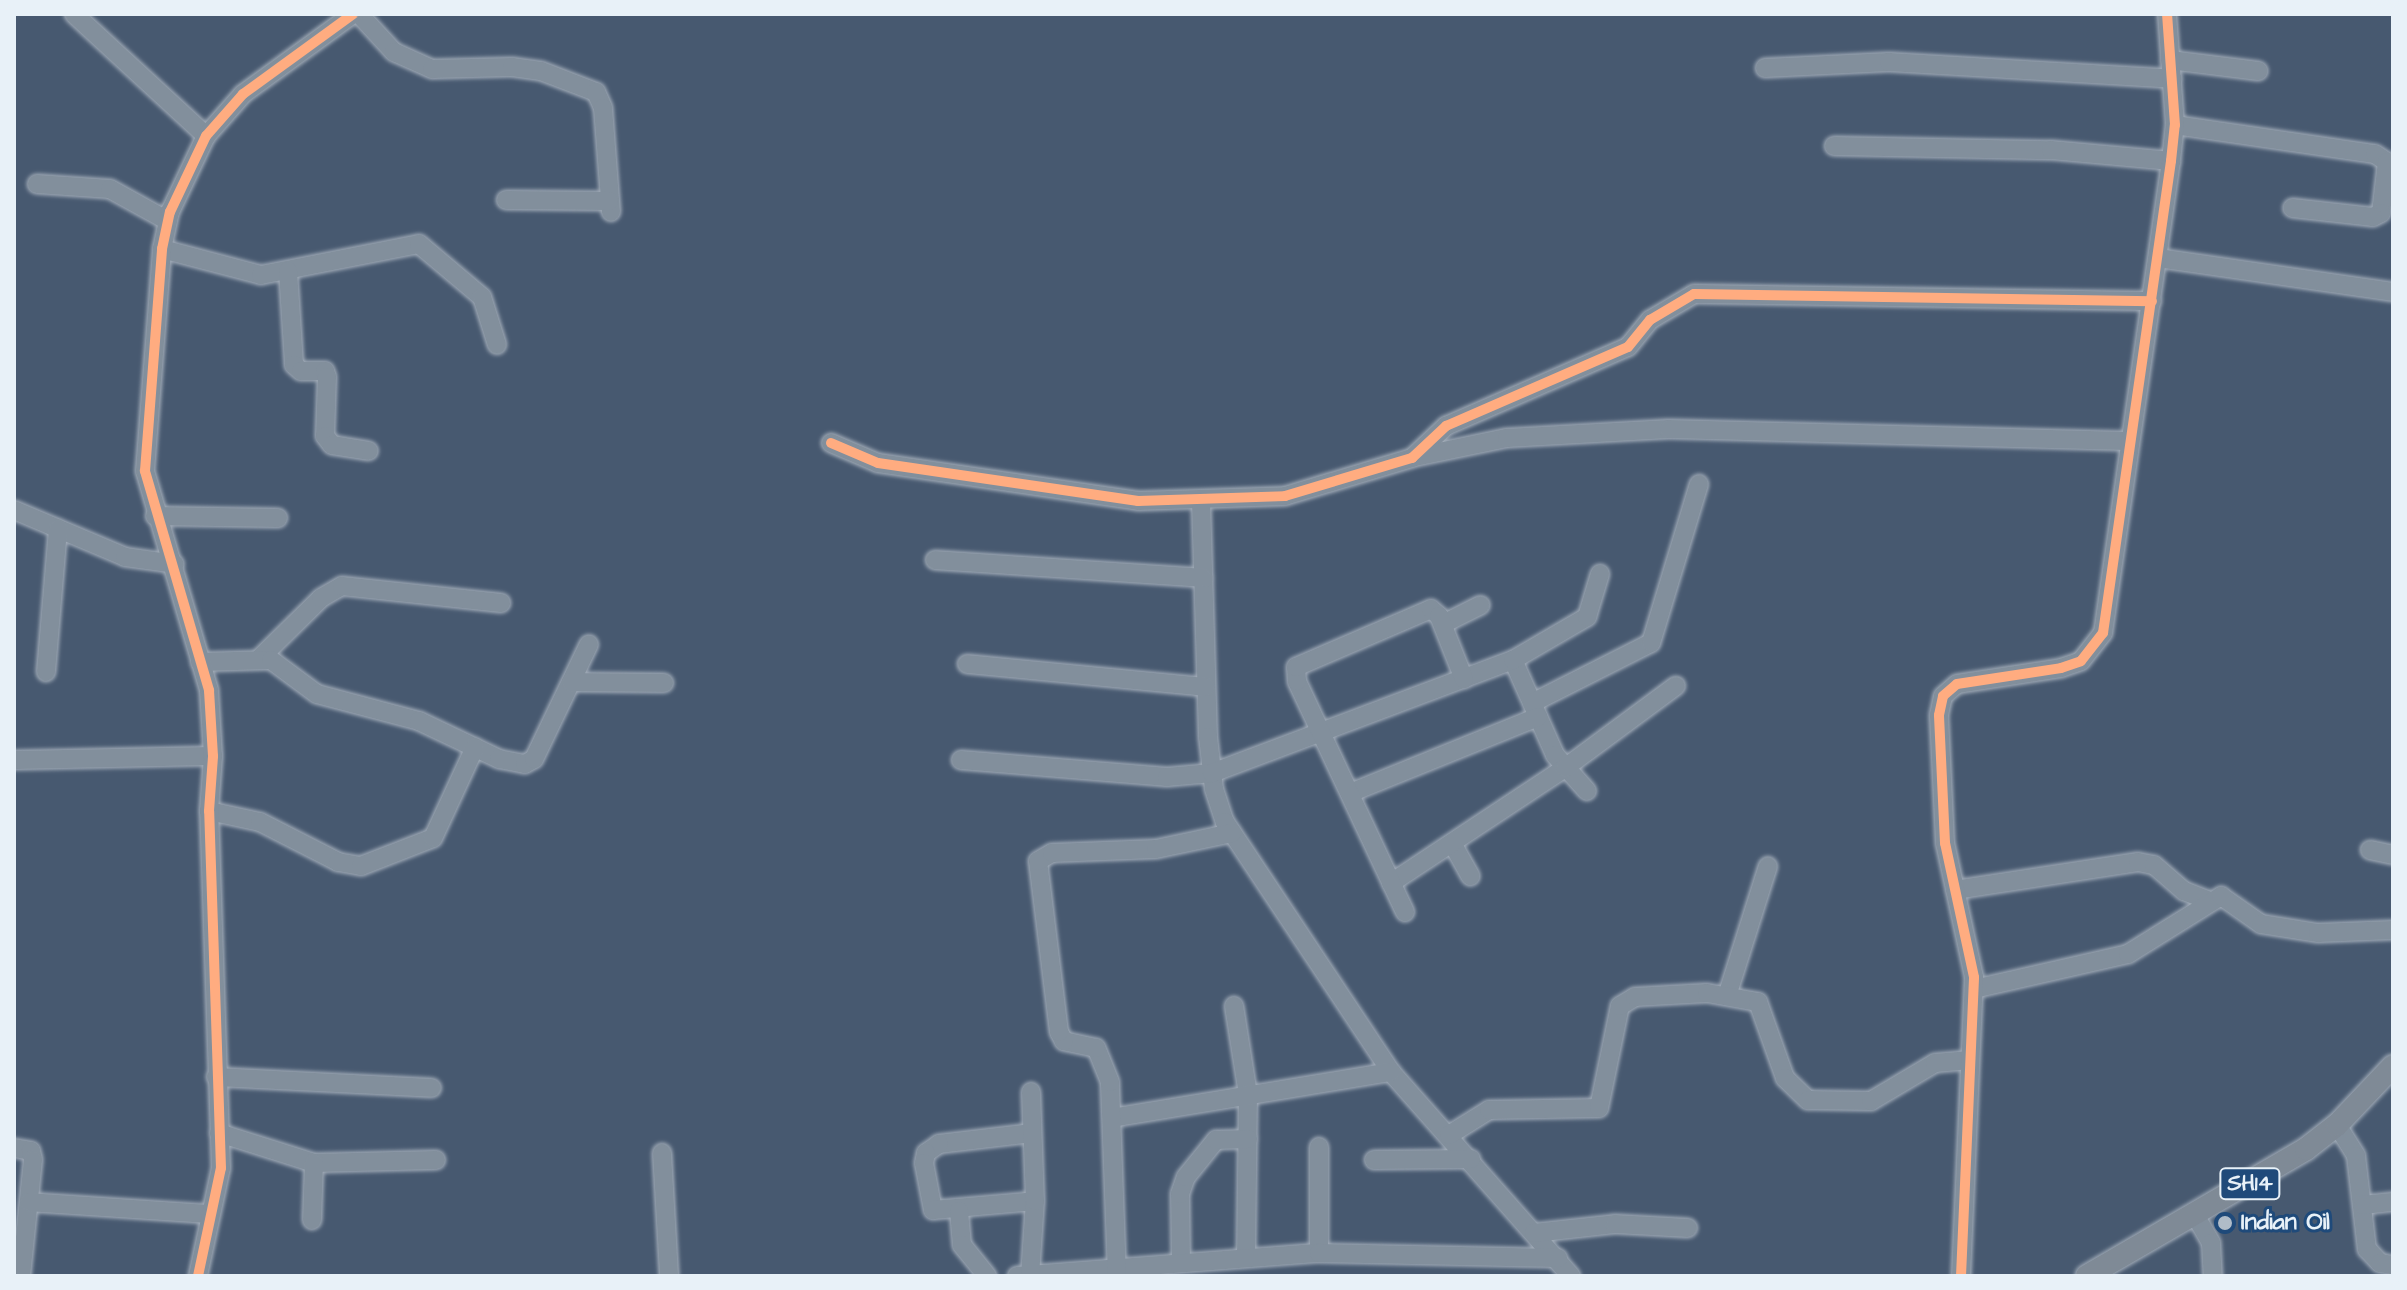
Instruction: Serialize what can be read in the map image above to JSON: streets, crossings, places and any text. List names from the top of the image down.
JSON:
{
  "streets": {
    "main road": ["SH14"]
  },
  "places": ["Indian Oil"]
}
